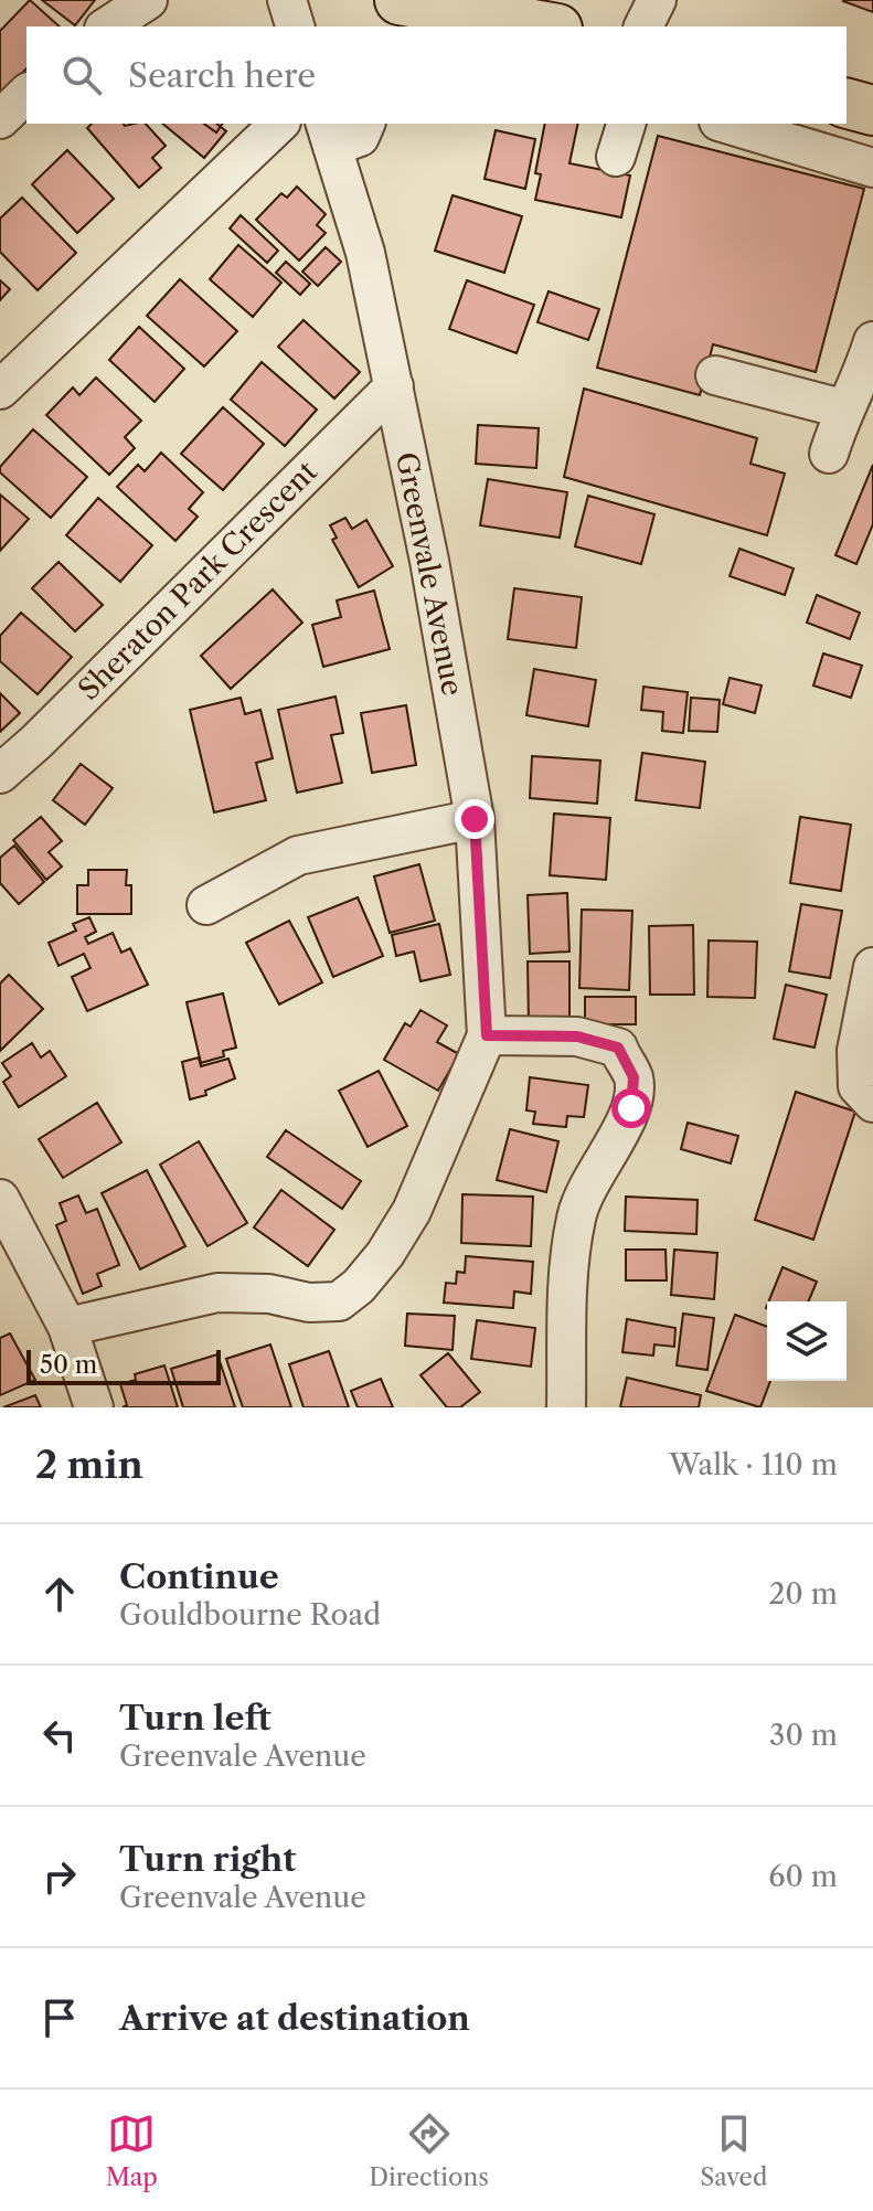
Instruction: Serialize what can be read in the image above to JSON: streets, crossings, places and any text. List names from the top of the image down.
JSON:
{
  "streets": {
    "street": ["Greenvale Avenue", "Sheraton Park Crescent"]
  },
  "crossings": [
    ["Greenvale Avenue", "Sheraton Park Crescent"]
  ],
  "scale_bar": "50 m",
  "page": {
    "search": "Search here",
    "scale": "50 m",
    "heading": ["2 min", "Walk · 110 m"],
    "list": [
      ["Continue", "Gouldbourne Road", "20 m"],
      ["Turn left", "Greenvale Avenue", "30 m"],
      ["Turn right", "Greenvale Avenue", "60 m"],
      "Arrive at destination"
    ],
    "nav": ["Map", "Directions", "Saved"]
  }
}
